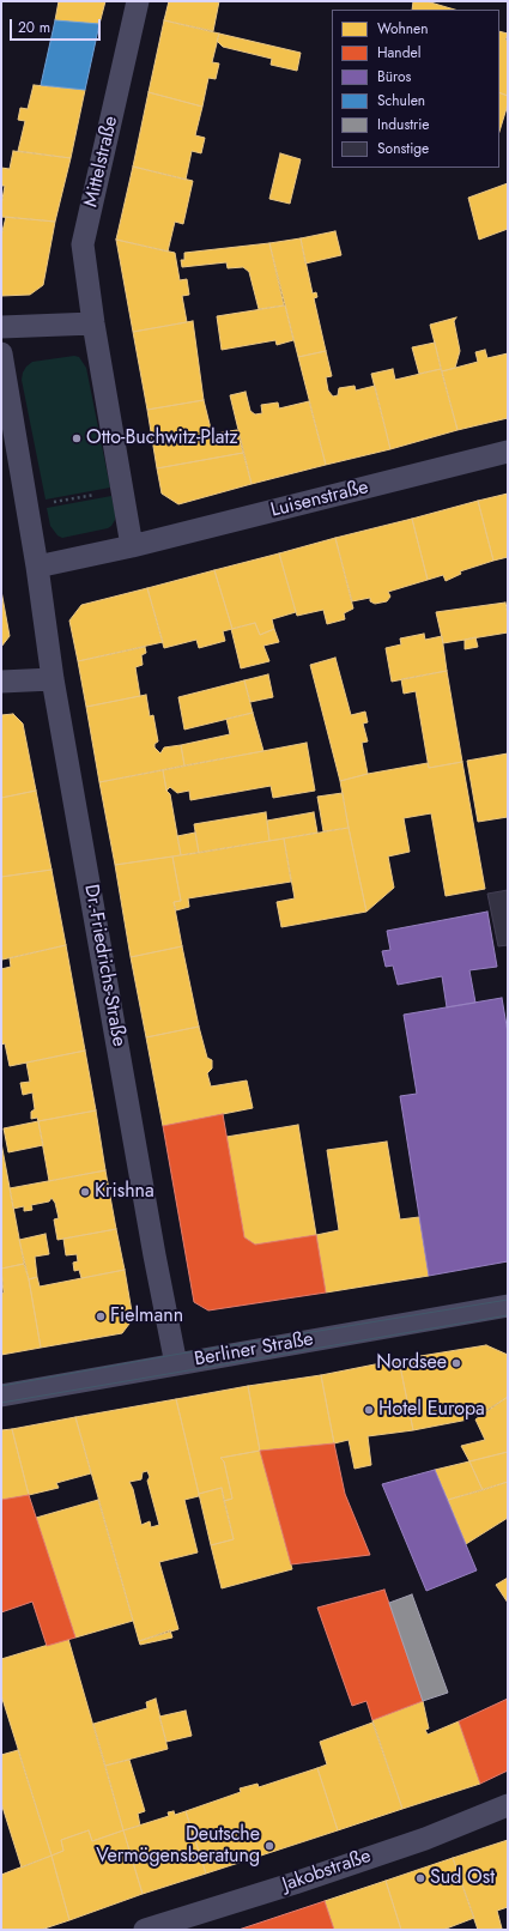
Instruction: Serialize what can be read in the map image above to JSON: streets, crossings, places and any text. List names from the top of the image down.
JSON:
{
  "streets": {
    "street": [
      "Mittelstraße",
      "Luisenstraße",
      "Dr.-Friedrichs-Straße",
      "Berliner Straße",
      "Jakobstraße"
    ]
  },
  "crossings": [
    ["Dr.-Friedrichs-Straße", "Berliner Straße"]
  ],
  "places": [
    "Otto-Buchwitz-Platz",
    "Krishna",
    "Fielmann",
    "Nordsee",
    "Hotel Europa",
    "Deutsche Vermögensberatung",
    "Sud Ost"
  ],
  "legend": [
    "Wohnen",
    "Handel",
    "Büros",
    "Schulen",
    "Industrie",
    "Sonstige"
  ],
  "scale_bar": "20 m"
}
